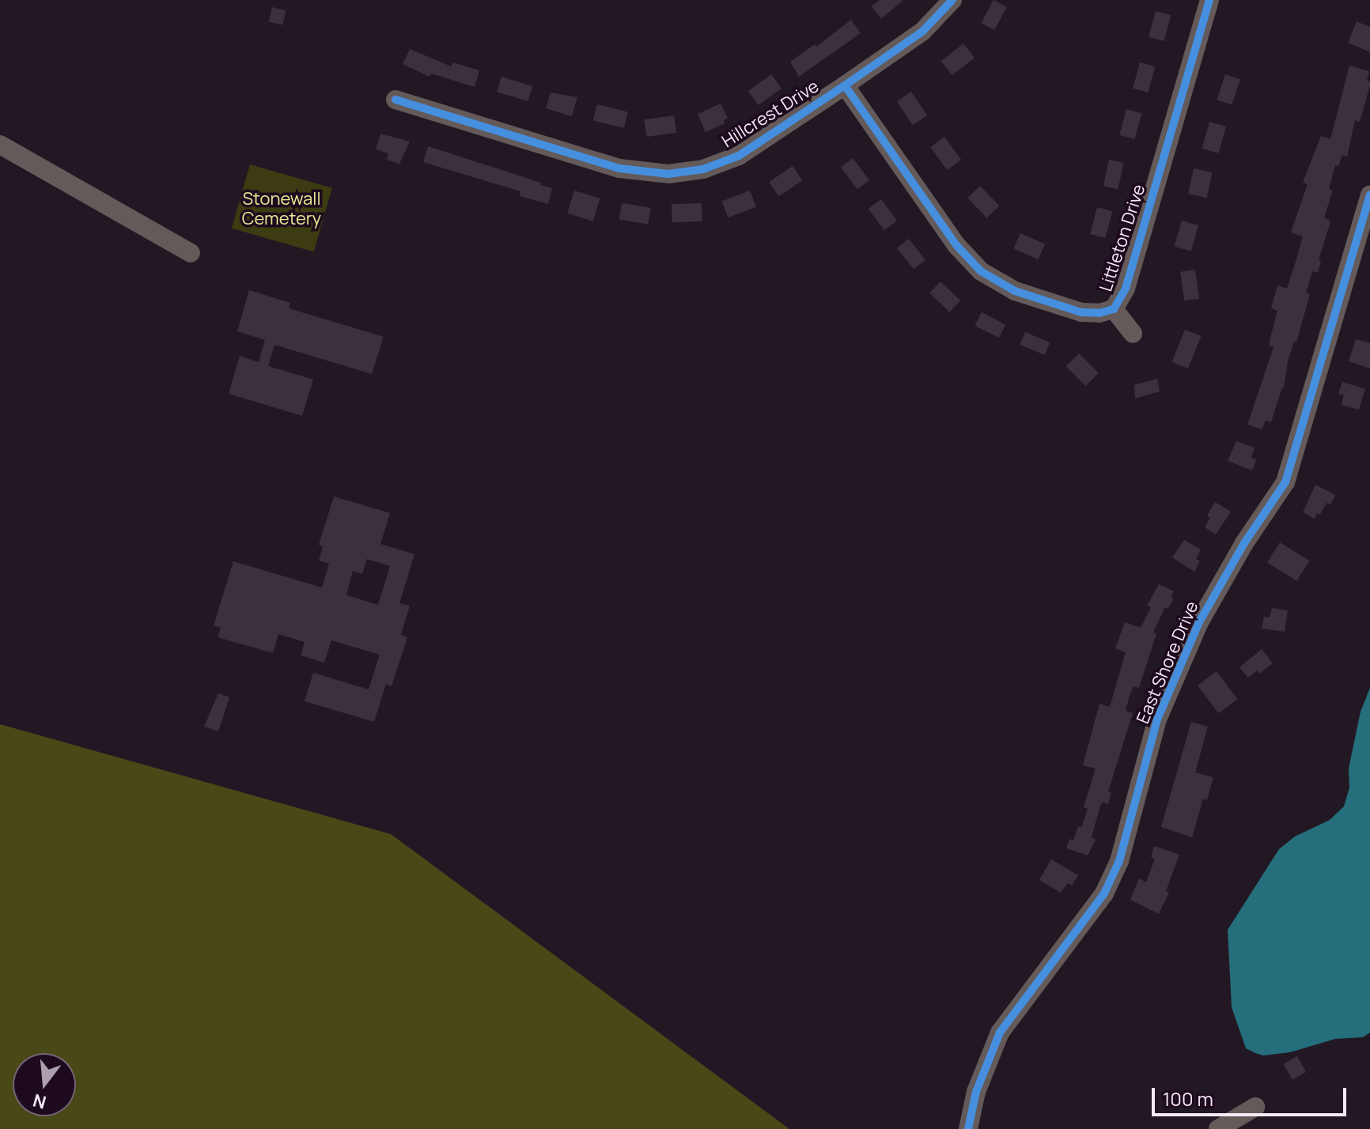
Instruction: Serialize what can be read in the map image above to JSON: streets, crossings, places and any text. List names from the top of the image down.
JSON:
{
  "streets": {
    "street": ["Hillcrest Drive", "Littleton Drive", "East Shore Drive"]
  },
  "crossings": [
    ["Hillcrest Drive", "Littleton Drive"]
  ],
  "parks": ["Stonewall Cemetery"],
  "scale_bar": "100 m",
  "north": "bottom"
}
